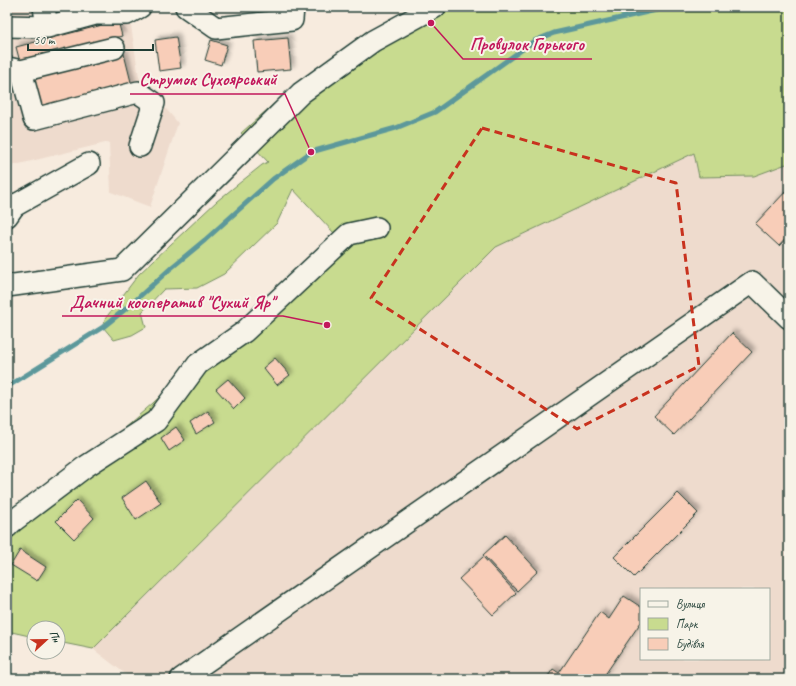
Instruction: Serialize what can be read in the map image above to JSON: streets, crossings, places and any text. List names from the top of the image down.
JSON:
{
  "places": ["Провулок Горького", "Струмок Сухоярський", "Дачний кооператив \"Сухий Яр\""],
  "legend": ["Вулиця", "Парк", "Будівля"],
  "scale_bar": "50 m",
  "north": "right"
}
